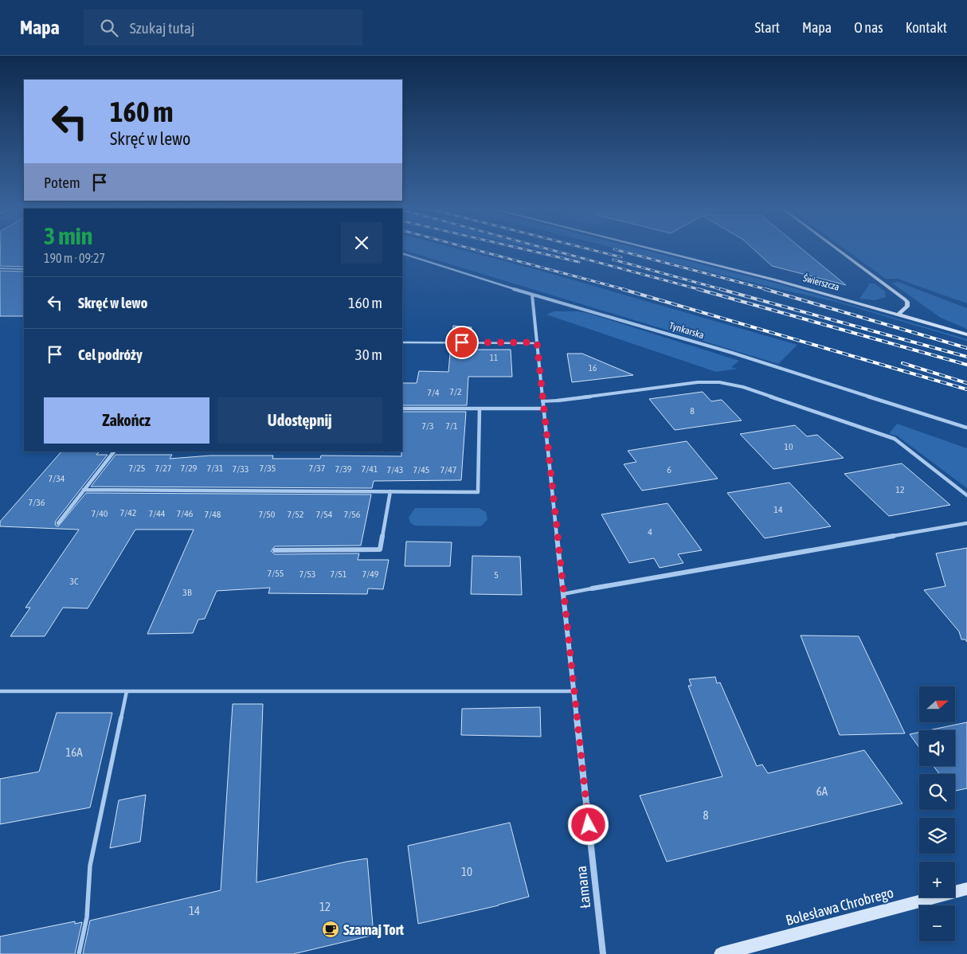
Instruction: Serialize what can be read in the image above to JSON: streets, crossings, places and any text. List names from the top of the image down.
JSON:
{
  "streets": {
    "street": [
      "Świerszcza",
      "Tynkarska",
      "Łamana",
      "Bolesława Chrobrego"
    ]
  },
  "crossings": [
    ["Tynkarska", "Łamana"]
  ],
  "places": {
    "cafe": ["Szamaj Tort"]
  },
  "house_numbers": [
    "11",
    "16",
    "7/2",
    "7/4",
    "8",
    "7/3",
    "7/1",
    "10",
    "7/25",
    "7/27",
    "7/29",
    "7/31",
    "7/35",
    "7/37",
    "7/33",
    "7/39",
    "7/41",
    "7/43",
    "7/45",
    "7/47",
    "6",
    "7/34",
    "12",
    "7/36",
    "14",
    "7/42",
    "7/40",
    "7/44",
    "7/46",
    "7/48",
    "7/50",
    "7/52",
    "7/54",
    "7/56",
    "4",
    "7/55",
    "7/53",
    "7/51",
    "7/49",
    "5",
    "3C",
    "3B",
    "16A",
    "6A",
    "8",
    "10",
    "12",
    "14"
  ],
  "north": "right",
  "page": {
    "header": "Mapa",
    "search": "Szukaj tutaj",
    "nav": [
      "Start",
      "Mapa",
      "O nas",
      "Kontakt"
    ],
    "turn": ["160 m", "Skręć w lewo"],
    "then": "Potem",
    "heading": ["3 min", "190 m · 09:27"],
    "list": [
      {
        "name": "Skręć w lewo",
        "value": "160 m"
      },
      {
        "name": "Cel podróży",
        "value": "30 m"
      }
    ],
    "buttons": ["Zakończ", "Udostępnij"],
    "map_buttons": ["+", "−"]
  }
}
